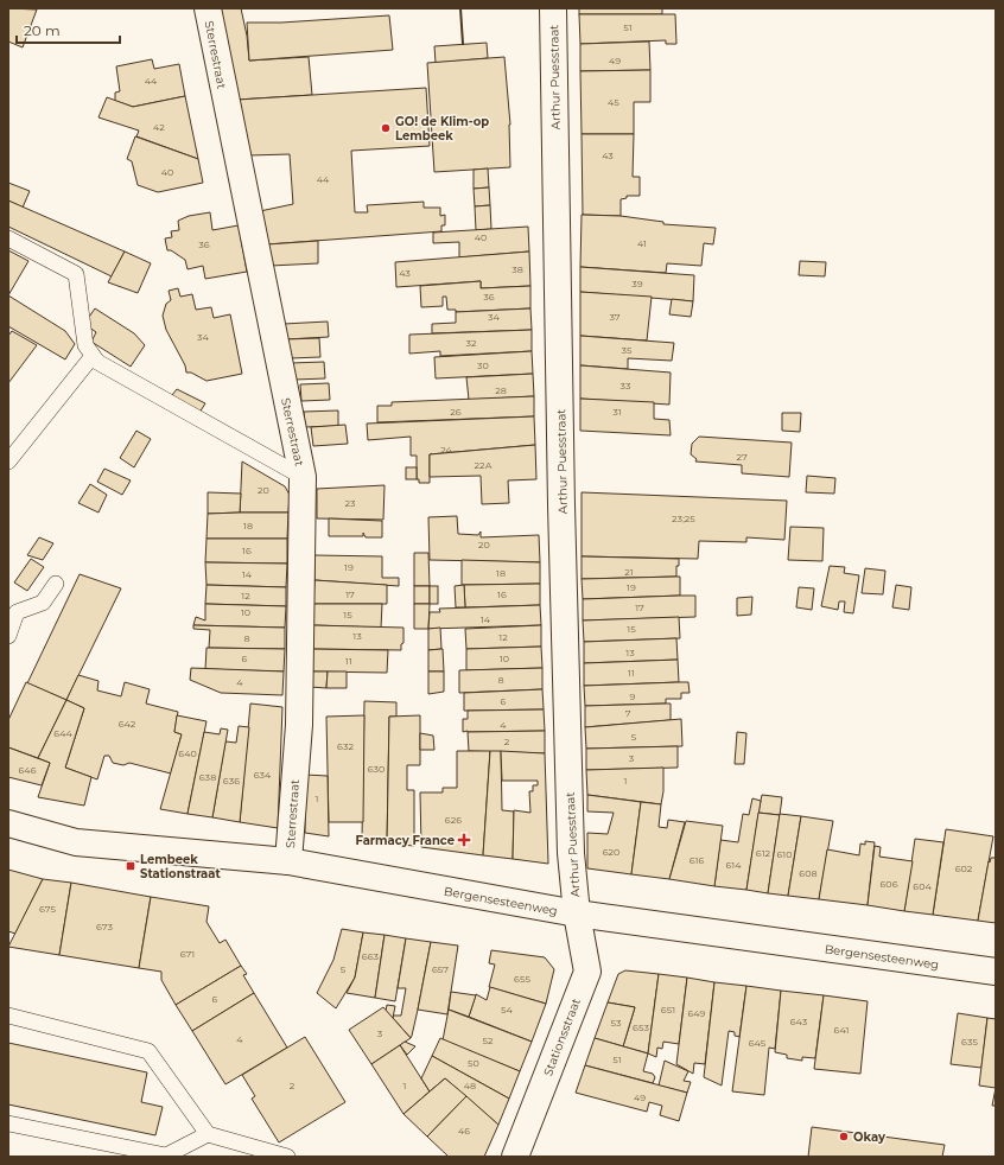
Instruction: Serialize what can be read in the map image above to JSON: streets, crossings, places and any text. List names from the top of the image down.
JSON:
{
  "streets": {
    "street": [
      "Sterrestraat",
      "Arthur Puesstraat",
      "Bergensesteenweg",
      "Stationsstraat"
    ]
  },
  "crossings": [
    ["Sterrestraat", "Bergensesteenweg"],
    ["Arthur Puesstraat", "Bergensesteenweg"],
    ["Arthur Puesstraat", "Stationsstraat"],
    ["Bergensesteenweg", "Stationsstraat"]
  ],
  "places": {
    "other": ["GO! de Klim-op Lembeek", "Okay"],
    "health": ["Farmacy France"],
    "transit": ["Lembeek Stationstraat"]
  },
  "house_numbers": [
    "51",
    "49",
    "44",
    "45",
    "42",
    "43",
    "40",
    "44",
    "40",
    "41",
    "36",
    "38",
    "43",
    "39",
    "36",
    "34",
    "37",
    "34",
    "32",
    "35",
    "30",
    "33",
    "28",
    "26",
    "31",
    "24",
    "27",
    "22A",
    "20",
    "23",
    "23;25",
    "18",
    "20",
    "16",
    "19",
    "21",
    "18",
    "14",
    "19",
    "17",
    "16",
    "12",
    "17",
    "10",
    "15",
    "14",
    "15",
    "13",
    "12",
    "8",
    "13",
    "6",
    "10",
    "11",
    "11",
    "8",
    "4",
    "9",
    "6",
    "7",
    "642",
    "4",
    "644",
    "5",
    "2",
    "632",
    "640",
    "3",
    "630",
    "646",
    "634",
    "638",
    "636",
    "1",
    "1",
    "626",
    "620",
    "612",
    "610",
    "616",
    "614",
    "602",
    "608",
    "606",
    "604",
    "675",
    "673",
    "671",
    "663",
    "5",
    "657",
    "655",
    "6",
    "54",
    "651",
    "649",
    "643",
    "53",
    "653",
    "641",
    "3",
    "4",
    "52",
    "635",
    "645",
    "51",
    "50",
    "2",
    "1",
    "48",
    "49",
    "46"
  ],
  "scale_bar": "20 m"
}
